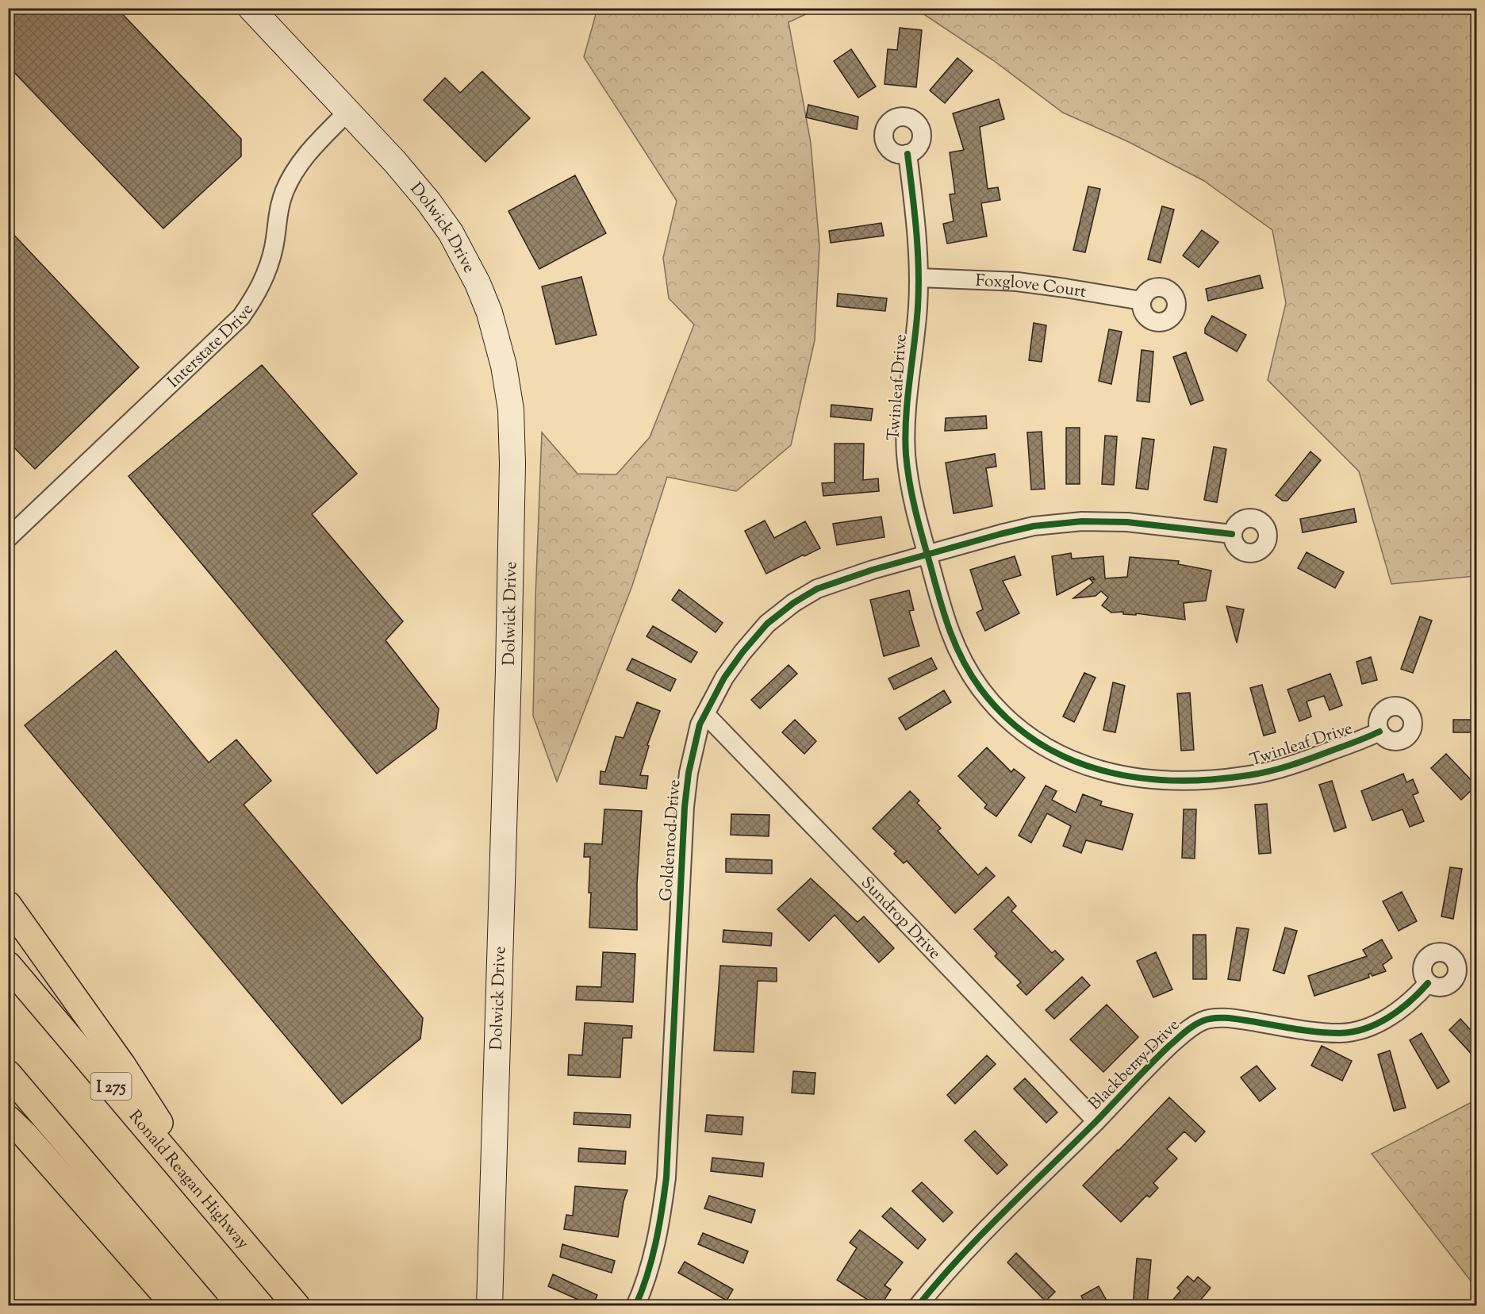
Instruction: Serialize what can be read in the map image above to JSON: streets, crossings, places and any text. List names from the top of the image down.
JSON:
{
  "streets": {
    "highway": ["I 275", "Ronald Reagan Highway"],
    "main road": ["Dolwick Drive"],
    "street": [
      "Foxglove Court",
      "Interstate Drive",
      "Twinleaf Drive",
      "Goldenrod Drive",
      "Sundrop Drive",
      "Blackberry Drive"
    ]
  },
  "crossings": [
    ["Dolwick Drive", "Interstate Drive"],
    ["Foxglove Court", "Twinleaf Drive"],
    ["Twinleaf Drive", "Goldenrod Drive"],
    ["Goldenrod Drive", "Sundrop Drive"],
    ["Sundrop Drive", "Blackberry Drive"]
  ]
}
